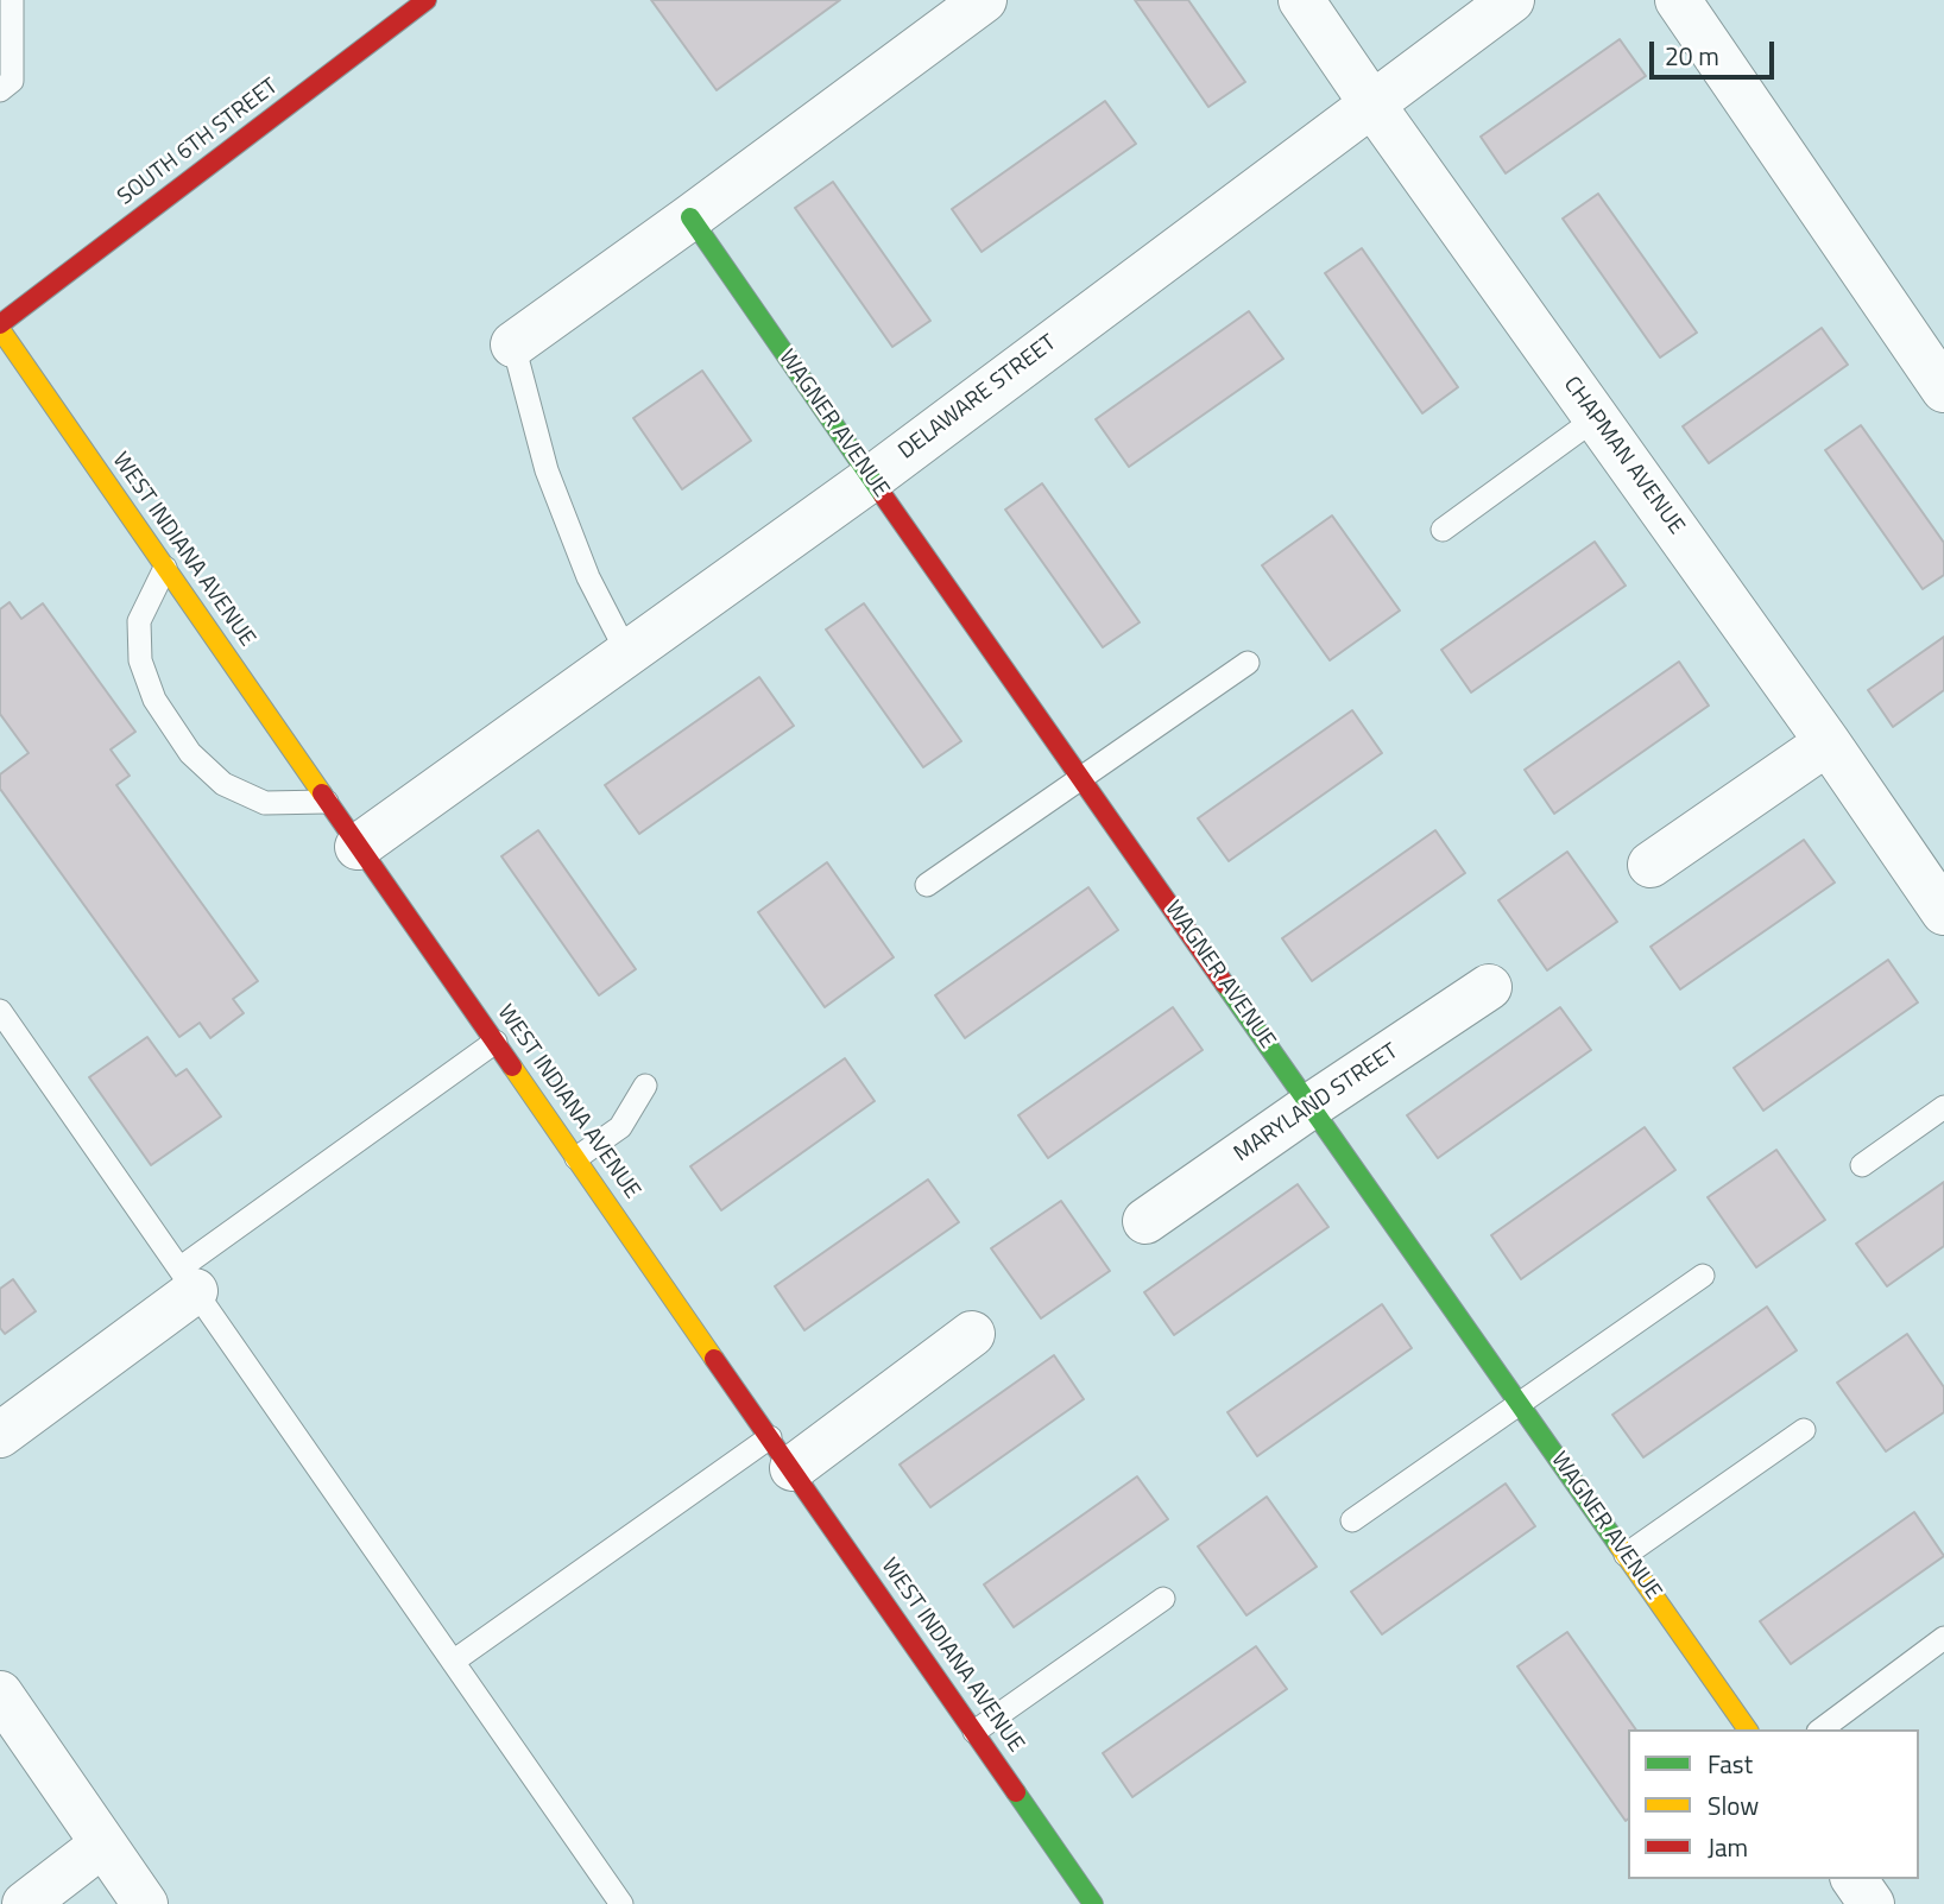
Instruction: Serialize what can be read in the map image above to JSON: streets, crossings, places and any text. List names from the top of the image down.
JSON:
{
  "streets": {
    "street": [
      "SOUTH 6TH STREET",
      "DELAWARE STREET",
      "WAGNER AVENUE",
      "CHAPMAN AVENUE",
      "WEST INDIANA AVENUE",
      "MARYLAND STREET"
    ]
  },
  "crossings": [
    ["SOUTH 6TH STREET", "WEST INDIANA AVENUE"],
    ["DELAWARE STREET", "WAGNER AVENUE"],
    ["DELAWARE STREET", "CHAPMAN AVENUE"],
    ["DELAWARE STREET", "WEST INDIANA AVENUE"],
    ["WAGNER AVENUE", "MARYLAND STREET"]
  ],
  "legend": ["Fast", "Slow", "Jam"],
  "scale_bar": "20 m"
}
